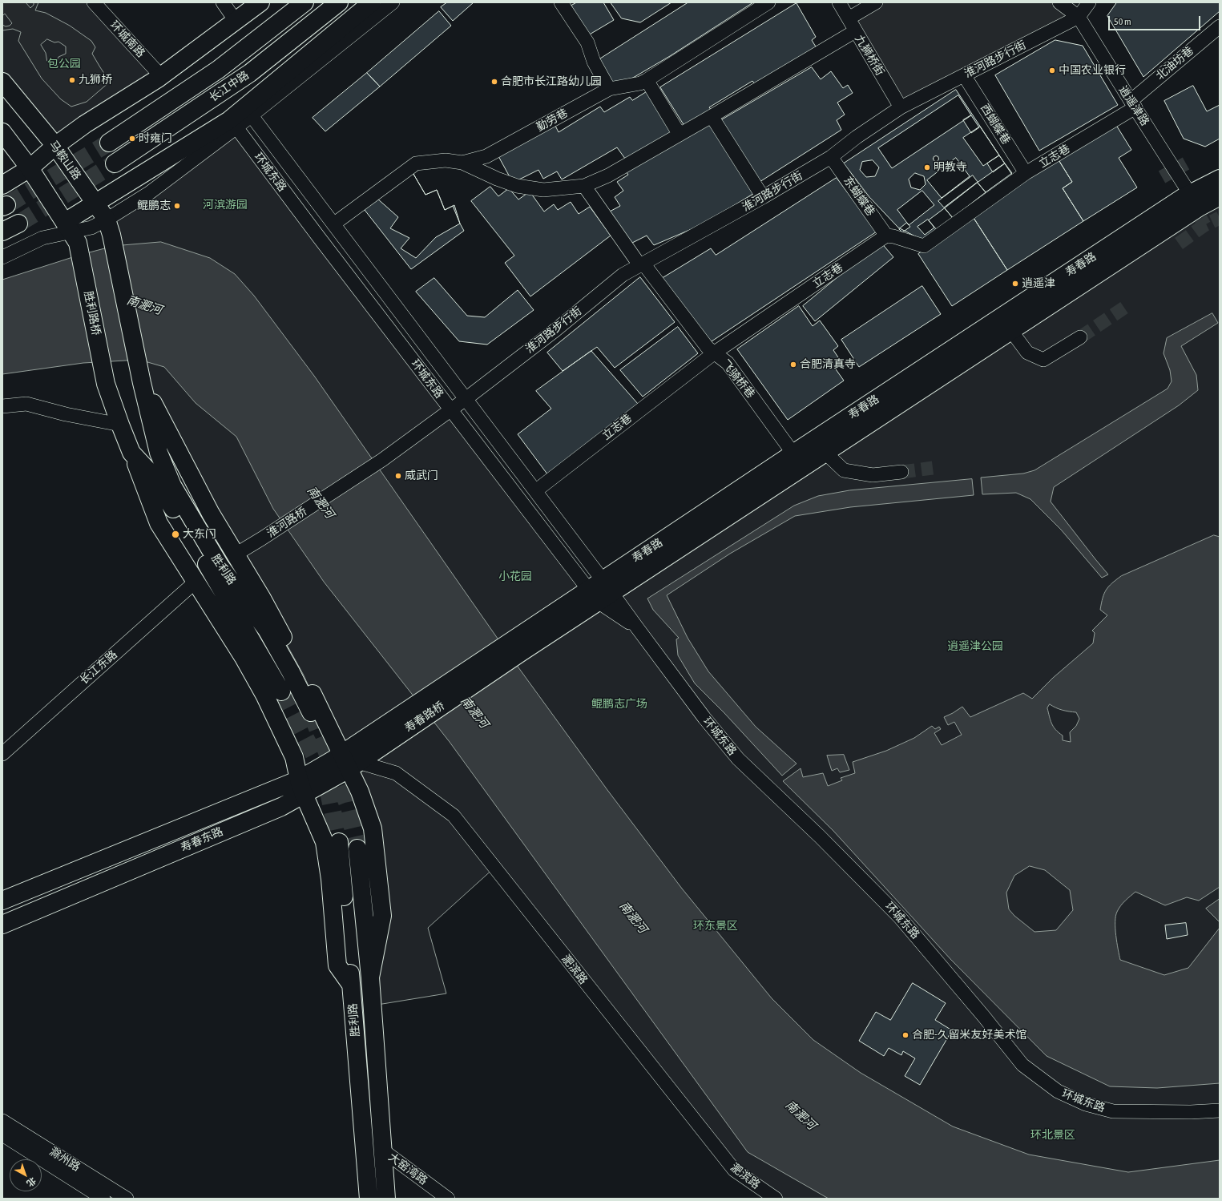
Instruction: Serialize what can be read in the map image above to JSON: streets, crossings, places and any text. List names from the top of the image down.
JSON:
{
  "streets": {
    "main road": [
      "长江中路",
      "马鞍山路",
      "寿春路",
      "胜利路桥",
      "胜利路",
      "寿春路桥",
      "寿春东路"
    ],
    "street": [
      "环城南路",
      "九狮桥街",
      "淮河路步行街",
      "北油坊巷",
      "逍遥津路",
      "勤劳巷",
      "西蝴蝶巷",
      "立志巷",
      "环城东路",
      "东蝴蝶巷",
      "飞骑桥巷",
      "淮河路桥",
      "长江东路",
      "淝滨路",
      "滁州路",
      "大窑湾路"
    ]
  },
  "crossings": [
    ["九狮桥街", "淮河路步行街"],
    ["淮河路步行街", "逍遥津路"],
    ["淮河路步行街", "西蝴蝶巷"],
    ["淮河路步行街", "环城东路"],
    ["淮河路步行街", "东蝴蝶巷"],
    ["淮河路步行街", "飞骑桥巷"],
    ["淮河路步行街", "淮河路桥"],
    ["北油坊巷", "逍遥津路"],
    ["北油坊巷", "立志巷"],
    ["逍遥津路", "立志巷"],
    ["逍遥津路", "寿春路"],
    ["勤劳巷", "环城东路"],
    ["西蝴蝶巷", "立志巷"],
    ["立志巷", "环城东路"],
    ["立志巷", "东蝴蝶巷"],
    ["立志巷", "飞骑桥巷"],
    ["马鞍山路", "胜利路"],
    ["环城东路", "寿春路"],
    ["环城东路", "淮河路桥"],
    ["寿春路", "飞骑桥巷"],
    ["寿春路", "寿春路桥"],
    ["胜利路桥", "胜利路"],
    ["胜利路", "大窑湾路"],
    ["寿春路桥", "寿春东路"],
    ["寿春东路", "淝滨路"]
  ],
  "water": ["南淝河"],
  "parks": [
    "包公园",
    "河滨游园",
    "小花园",
    "逍遥津公园",
    "鲲鹏志广场",
    "环东景区",
    "环北景区"
  ],
  "places": [
    "中国农业银行",
    "九狮桥",
    "合肥市长江路幼儿园",
    "时雍门",
    "明教寺",
    "鲲鹏志",
    "逍遥津",
    "合肥清真寺",
    "威武门",
    "大东门",
    "合肥-久留米友好美术馆"
  ],
  "scale_bar": "50 m",
  "north": "bottom right"
}
